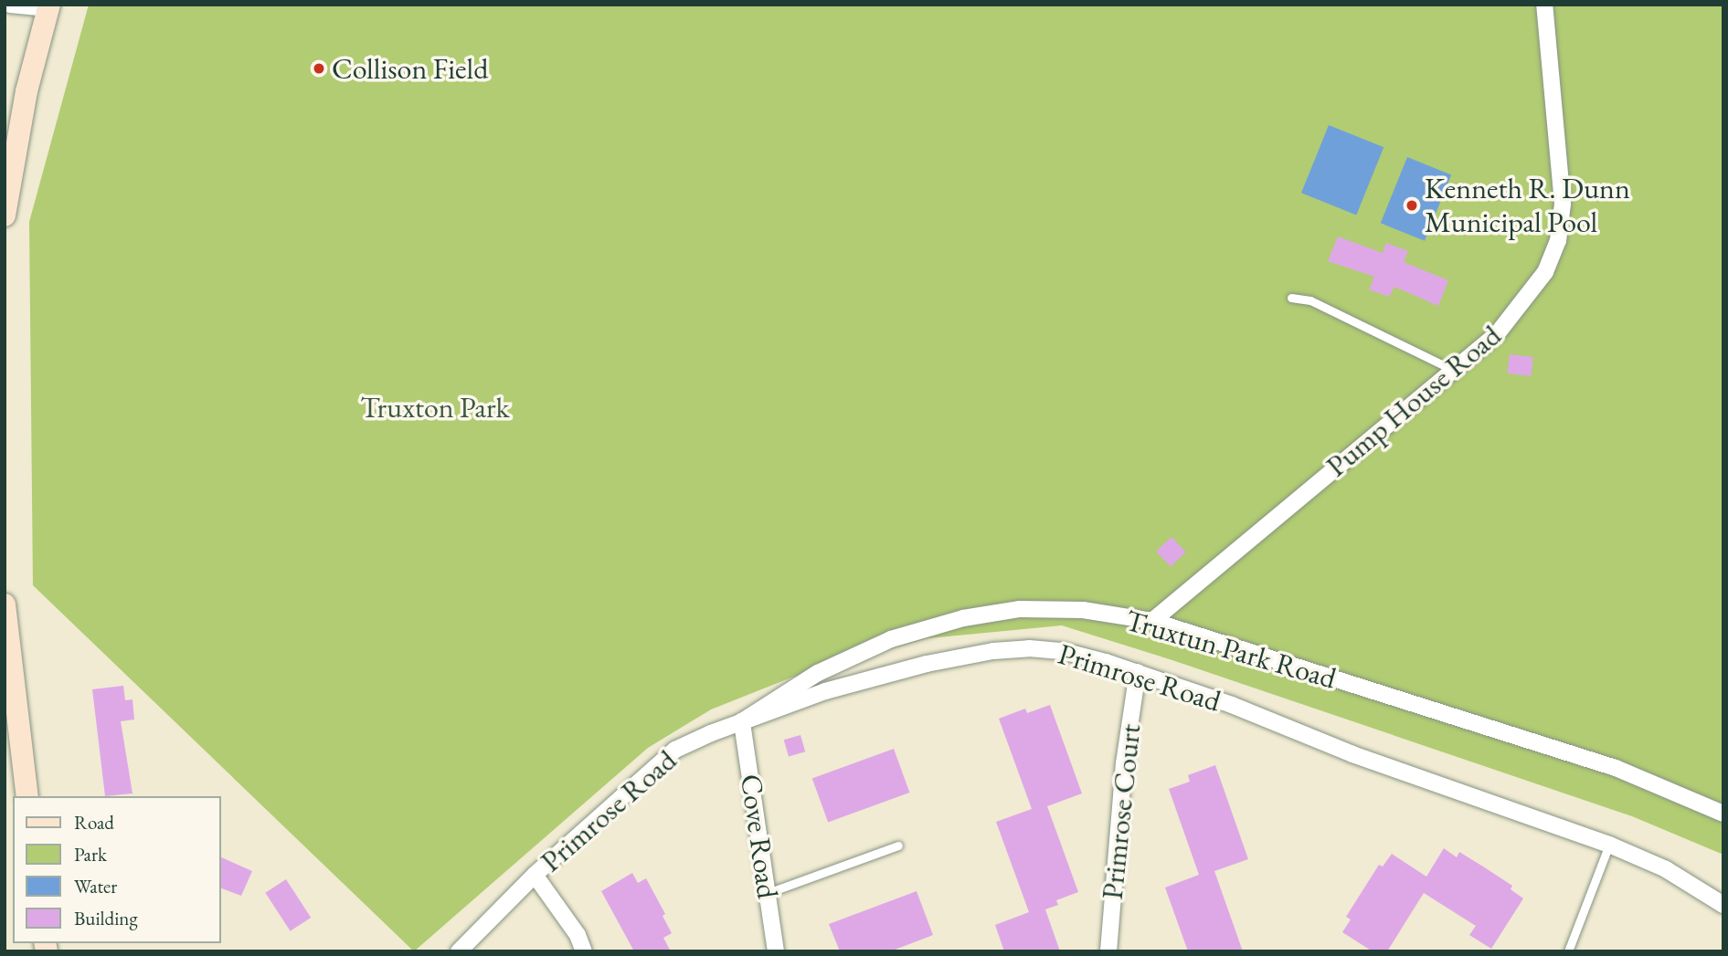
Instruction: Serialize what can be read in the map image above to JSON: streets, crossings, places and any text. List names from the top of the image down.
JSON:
{
  "streets": {
    "street": [
      "Pump House Road",
      "Truxtun Park Road",
      "Primrose Road",
      "Primrose Court",
      "Cove Road"
    ]
  },
  "crossings": [
    ["Pump House Road", "Truxtun Park Road"],
    ["Truxtun Park Road", "Primrose Road"],
    ["Truxtun Park Road", "Cove Road"],
    ["Primrose Road", "Primrose Court"],
    ["Primrose Road", "Cove Road"]
  ],
  "parks": ["Truxton Park"],
  "places": ["Collison Field", "Kenneth R. Dunn Municipal Pool"],
  "legend": [
    "Road",
    "Park",
    "Water",
    "Building"
  ]
}
